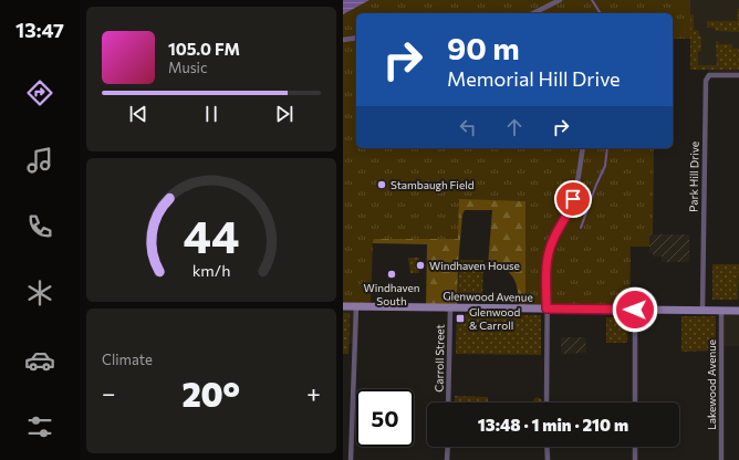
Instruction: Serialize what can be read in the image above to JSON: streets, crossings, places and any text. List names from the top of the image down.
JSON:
{
  "streets": {
    "main road": ["Glenwood Avenue"],
    "street": ["Park Hill Drive", "Carroll Street", "Lakewood Avenue"]
  },
  "crossings": [
    ["Park Hill Drive", "Glenwood Avenue"],
    ["Glenwood Avenue", "Carroll Street"],
    ["Glenwood Avenue", "Lakewood Avenue"]
  ],
  "places": {
    "other": ["Stambaugh Field", "Windhaven House", "Windhaven South"],
    "transit": ["Glenwood & Carroll"]
  },
  "page": {
    "tabs": "13:47",
    "turn": ["90 m", "Memorial Hill Drive"],
    "song": ["105.0 FM", "Music"],
    "tile": "Climate",
    "heat": ["−", "20°", "+"],
    "limit": "50",
    "trip": "13:48 · 1 min · 210 m",
    "gauge": ["44", "km/h"]
  }
}
